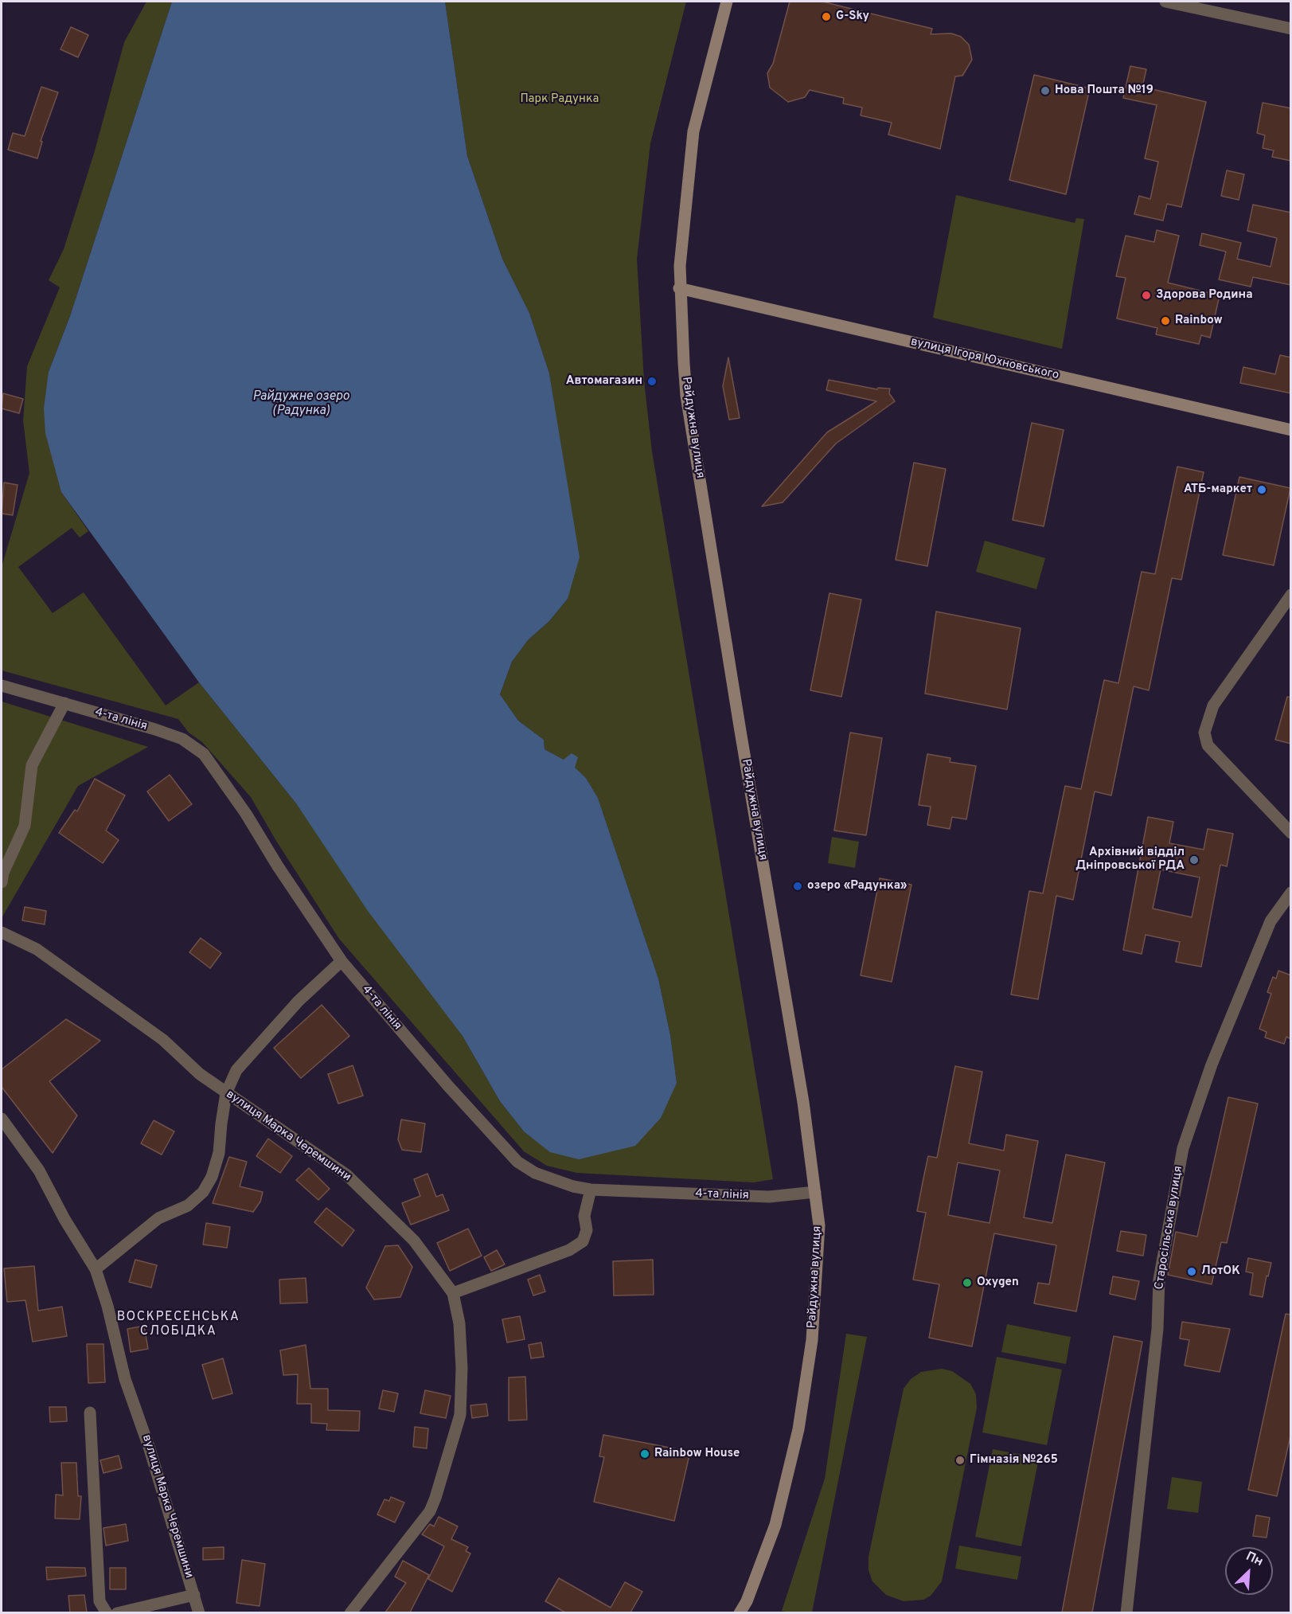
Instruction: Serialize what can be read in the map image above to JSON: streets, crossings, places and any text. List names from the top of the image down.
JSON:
{
  "streets": {
    "street": [
      "вулиця Ігоря Юхновського",
      "Райдужна вулиця",
      "4-та лінія",
      "вулиця Марка Черемшини",
      "Старосільська вулиця"
    ]
  },
  "crossings": [
    ["вулиця Ігоря Юхновського", "Райдужна вулиця"],
    ["Райдужна вулиця", "4-та лінія"]
  ],
  "districts": ["ВОСКРЕСЕНСЬКА СЛОБІДКА"],
  "water": ["Райдужне озеро (Радунка)"],
  "parks": ["Парк Радунка"],
  "places": [
    "G-Sky",
    "Нова Пошта №19",
    "Здорова Родина",
    "Rainbow",
    "Автомагазин",
    "АТБ-маркет",
    "Архівний відділ Дніпровської РДА",
    "озеро «Радунка»",
    "ЛотОК",
    "Oxygen",
    "Rainbow House",
    "Гімназія №265"
  ],
  "north": "top right"
}
